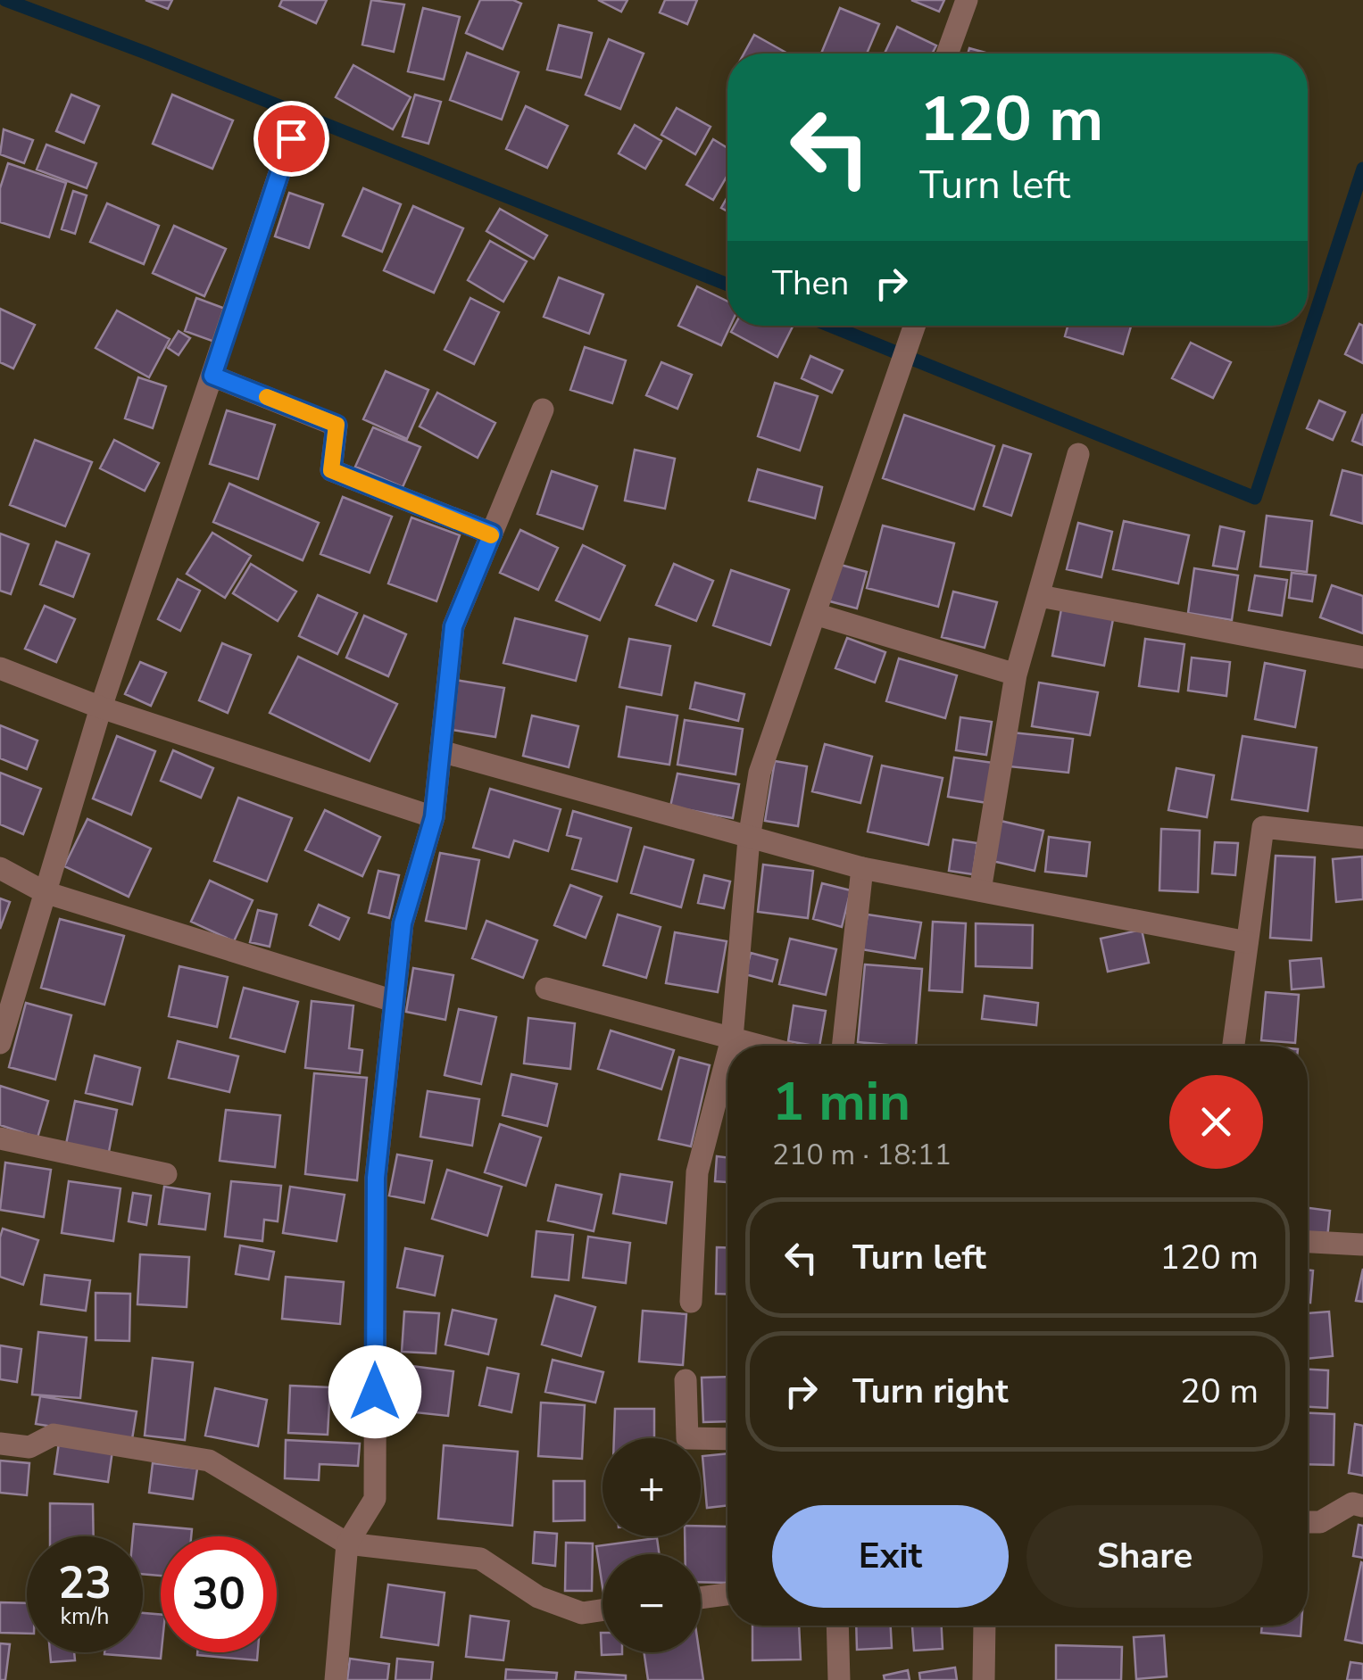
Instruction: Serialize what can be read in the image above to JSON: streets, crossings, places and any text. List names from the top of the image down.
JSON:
{
  "page": {
    "turn": ["120 m", "Turn left"],
    "then": "Then",
    "heading": ["1 min", "210 m · 18:11"],
    "list": [
      {
        "name": "Turn left",
        "value": "120 m"
      },
      {
        "name": "Turn right",
        "value": "20 m"
      }
    ],
    "map_buttons": ["+", "−"],
    "buttons": ["Exit", "Share"],
    "speed": "23 km/h",
    "limit": "30"
  }
}
